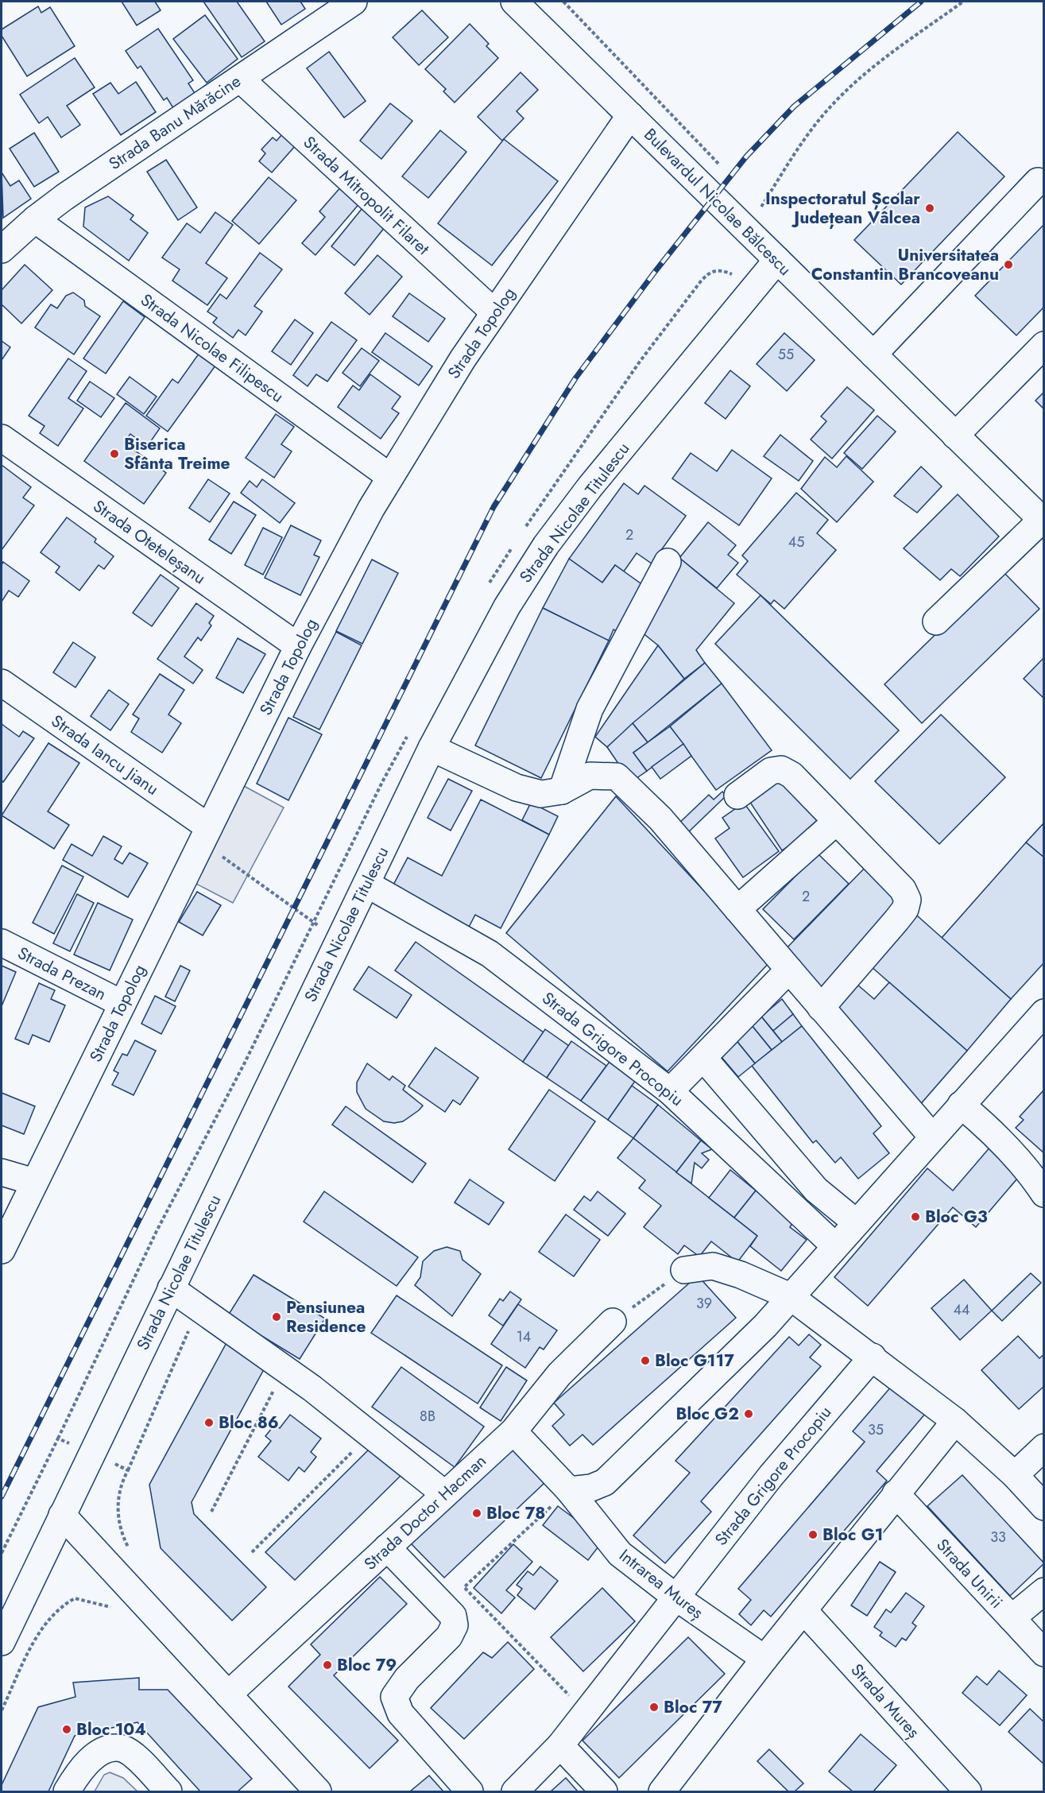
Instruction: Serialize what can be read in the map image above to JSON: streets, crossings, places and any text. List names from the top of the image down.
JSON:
{
  "streets": {
    "street": [
      "Strada Banu Mărăcine",
      "Strada Mitropolit Filaret",
      "Bulevardul Nicolae Bălcescu",
      "Strada Topolog",
      "Strada Nicolae Filipescu",
      "Strada Nicolae Titulescu",
      "Strada Oteteleșanu",
      "Strada Iancu Jianu",
      "Strada Prezan",
      "Strada Grigore Procopiu",
      "Strada Doctor Hacman",
      "Strada Unirii",
      "Intrarea Mureș",
      "Strada Mureș"
    ]
  },
  "crossings": [
    ["Strada Banu Mărăcine", "Strada Mitropolit Filaret"],
    ["Strada Banu Mărăcine", "Strada Nicolae Filipescu"],
    ["Strada Mitropolit Filaret", "Strada Topolog"],
    ["Bulevardul Nicolae Bălcescu", "Strada Topolog"],
    ["Bulevardul Nicolae Bălcescu", "Strada Nicolae Titulescu"],
    ["Strada Topolog", "Strada Nicolae Filipescu"],
    ["Strada Topolog", "Strada Oteteleșanu"],
    ["Strada Topolog", "Strada Iancu Jianu"],
    ["Strada Topolog", "Strada Prezan"],
    ["Strada Nicolae Titulescu", "Strada Grigore Procopiu"],
    ["Strada Grigore Procopiu", "Intrarea Mureș"],
    ["Strada Doctor Hacman", "Intrarea Mureș"]
  ],
  "places": [
    "Inspectoratul Școlar Județean Vâlcea",
    "Universitatea Constantin Brancoveanu",
    "Biserica Sfânta Treime",
    "Bloc G3",
    "Pensiunea Residence",
    "Bloc G117",
    "Bloc G2",
    "Bloc 86",
    "Bloc 78",
    "Bloc G1",
    "Bloc 79",
    "Bloc 77",
    "Bloc 104"
  ],
  "house_numbers": [
    "55",
    "2",
    "45",
    "2",
    "39",
    "44",
    "14",
    "8B",
    "35",
    "33"
  ]
}
